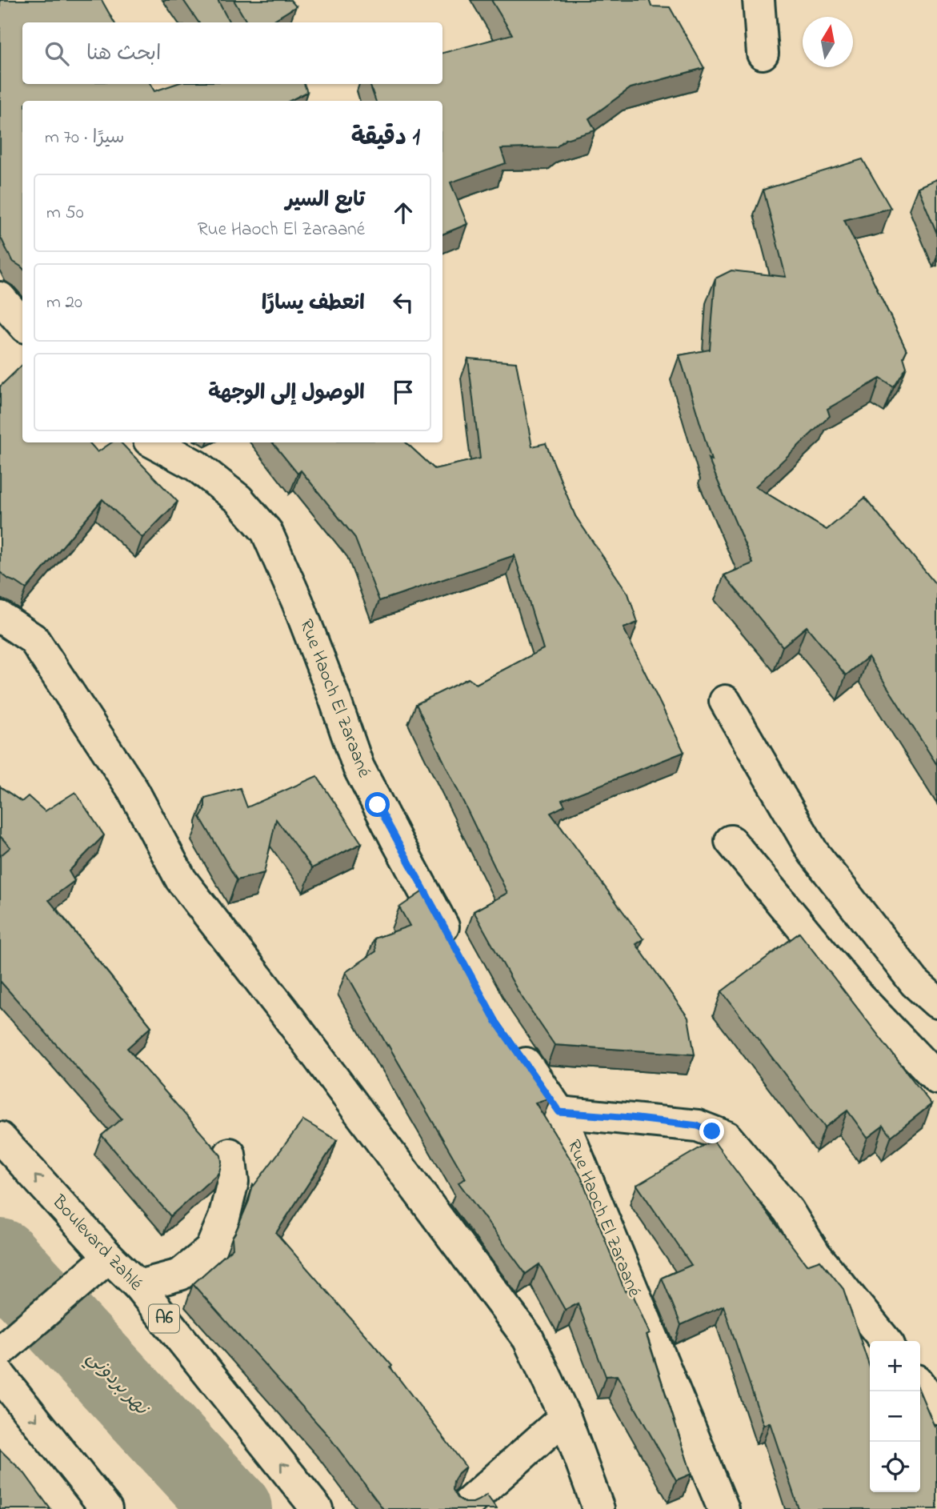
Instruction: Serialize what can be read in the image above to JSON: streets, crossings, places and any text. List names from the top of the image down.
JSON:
{
  "streets": {
    "main road": ["Rue Haoch El Zaraané", "Boulevard Zahlé", "A6"]
  },
  "water": ["نهر بردوني"],
  "north": "top",
  "page": {
    "search": "ابحث هنا",
    "heading": ["1 دقيقة", "سيرًا · 70 m"],
    "list": [
      ["تابع السير", "Rue Haoch El Zaraané", "50 m"],
      ["انعطف يسارًا", "20 m"],
      "الوصول إلى الوجهة"
    ],
    "map_buttons": ["+", "−"]
  }
}
